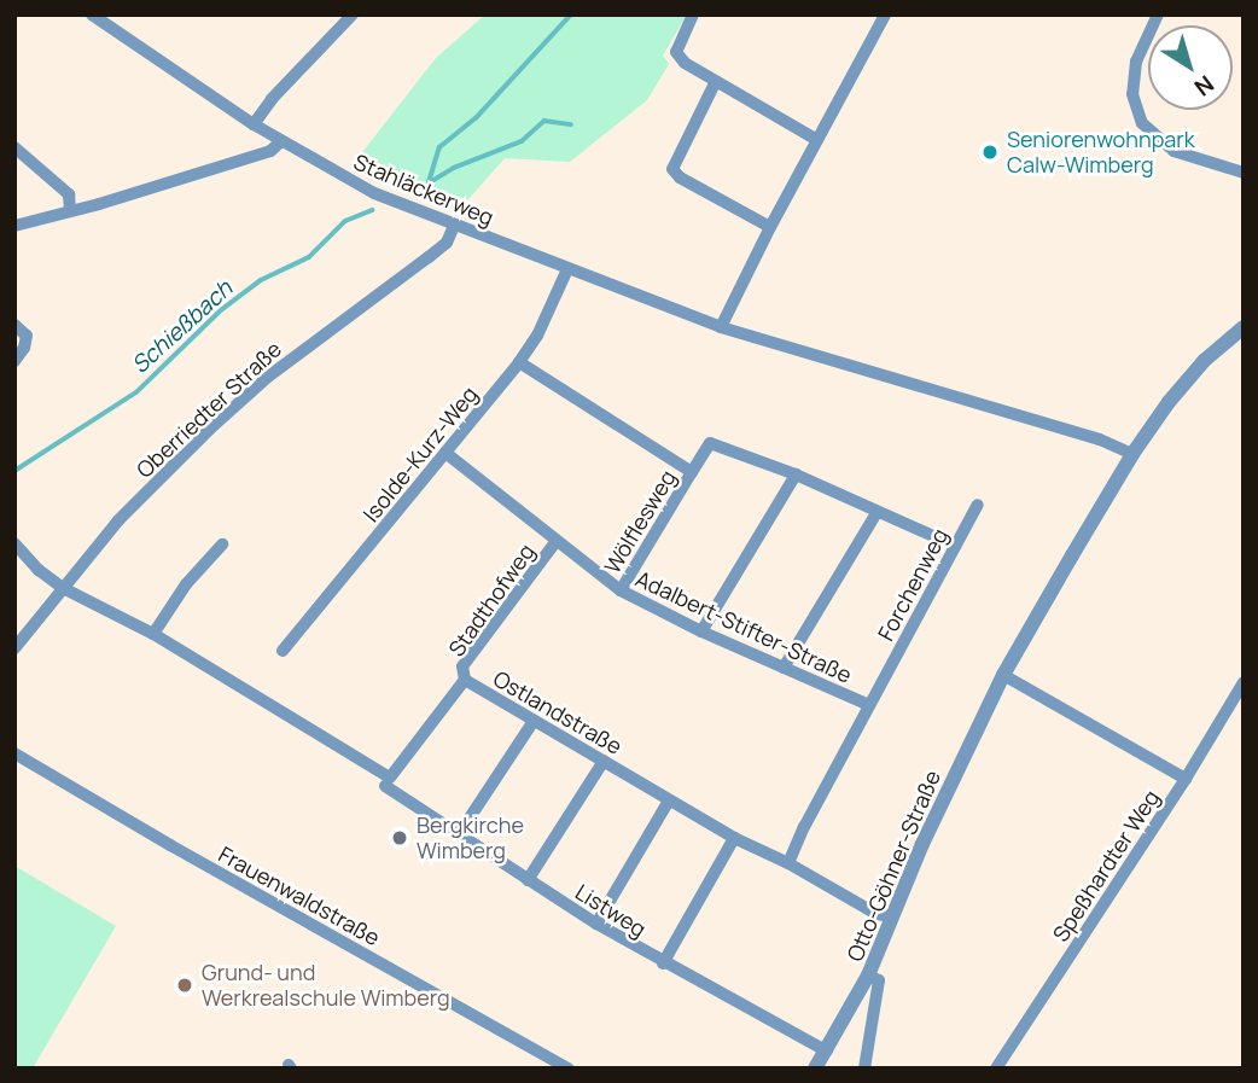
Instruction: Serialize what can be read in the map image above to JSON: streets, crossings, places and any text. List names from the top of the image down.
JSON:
{
  "streets": {
    "street": [
      "Stahläckerweg",
      "Oberriedter Straße",
      "Isolde-Kurz-Weg",
      "Wölflesweg",
      "Forchenweg",
      "Stadthofweg",
      "Adalbert-Stifter-Straße",
      "Ostlandstraße",
      "Otto-Göhner-Straße",
      "Speßhardter Weg",
      "Frauenwaldstraße",
      "Listweg"
    ]
  },
  "crossings": [
    ["Stahläckerweg", "Oberriedter Straße"],
    ["Stahläckerweg", "Isolde-Kurz-Weg"],
    ["Stahläckerweg", "Otto-Göhner-Straße"],
    ["Oberriedter Straße", "Ostlandstraße"],
    ["Isolde-Kurz-Weg", "Adalbert-Stifter-Straße"],
    ["Wölflesweg", "Adalbert-Stifter-Straße"],
    ["Forchenweg", "Adalbert-Stifter-Straße"],
    ["Forchenweg", "Ostlandstraße"],
    ["Stadthofweg", "Adalbert-Stifter-Straße"],
    ["Stadthofweg", "Ostlandstraße"],
    ["Ostlandstraße", "Otto-Göhner-Straße"],
    ["Otto-Göhner-Straße", "Listweg"]
  ],
  "water": ["Schießbach"],
  "places": ["Seniorenwohnpark Calw-Wimberg", "Bergkirche Wimberg", "Grund- und Werkrealschule Wimberg"],
  "north": "bottom right"
}
